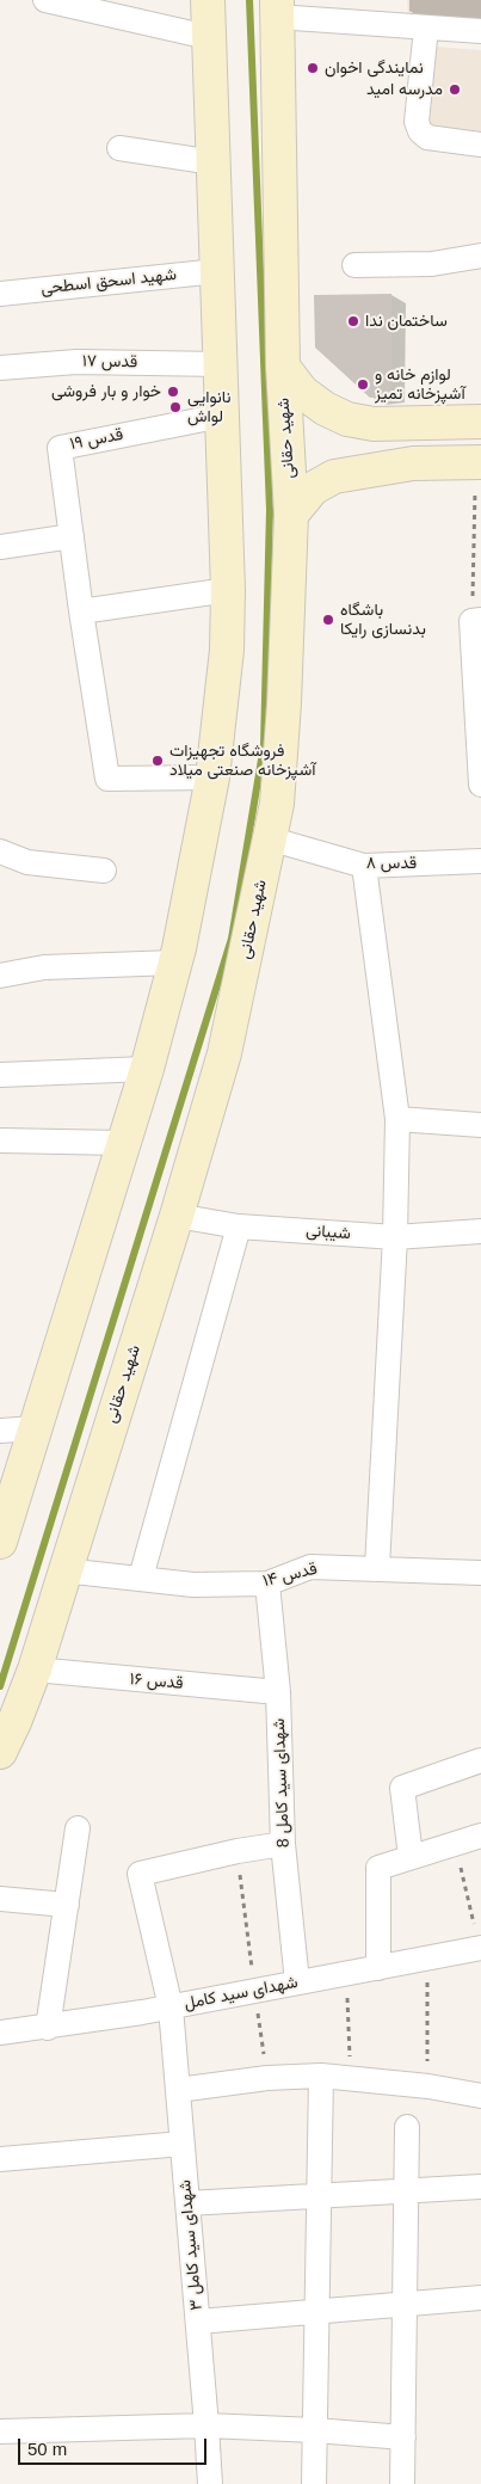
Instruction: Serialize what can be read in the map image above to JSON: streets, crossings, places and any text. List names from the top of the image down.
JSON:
{
  "streets": {
    "main road": ["شهید حقانی"],
    "street": [
      "شهید اسحق اسطحی",
      "قدس ۱۷",
      "قدس ۱۹",
      "قدس ۸",
      "شیبانی",
      "قدس ۱۴",
      "قدس ۱۶",
      "شهدای سید کامل 8",
      "شهدای سید کامل",
      "شهدای سید کامل ۳"
    ]
  },
  "crossings": [
    ["شهید حقانی", "قدس ۸"],
    ["شهید حقانی", "شیبانی"],
    ["شهید حقانی", "قدس ۱۴"],
    ["شهید حقانی", "قدس ۱۶"],
    ["قدس ۱۴", "شهدای سید کامل 8"],
    ["قدس ۱۶", "شهدای سید کامل 8"],
    ["شهدای سید کامل 8", "شهدای سید کامل"],
    ["شهدای سید کامل", "شهدای سید کامل ۳"]
  ],
  "places": [
    "نمایندگی اخوان",
    "مدرسه امید",
    "ساختمان ندا",
    "لوازم خانه و آشپزخانه تمیز",
    "خوار و بار فروشی",
    "نانوایی لواش",
    "باشگاه بدنسازی رایکا",
    "فروشگاه تجهیزات آشپزخانه صنعتی میلاد"
  ],
  "scale_bar": "50 m"
}
